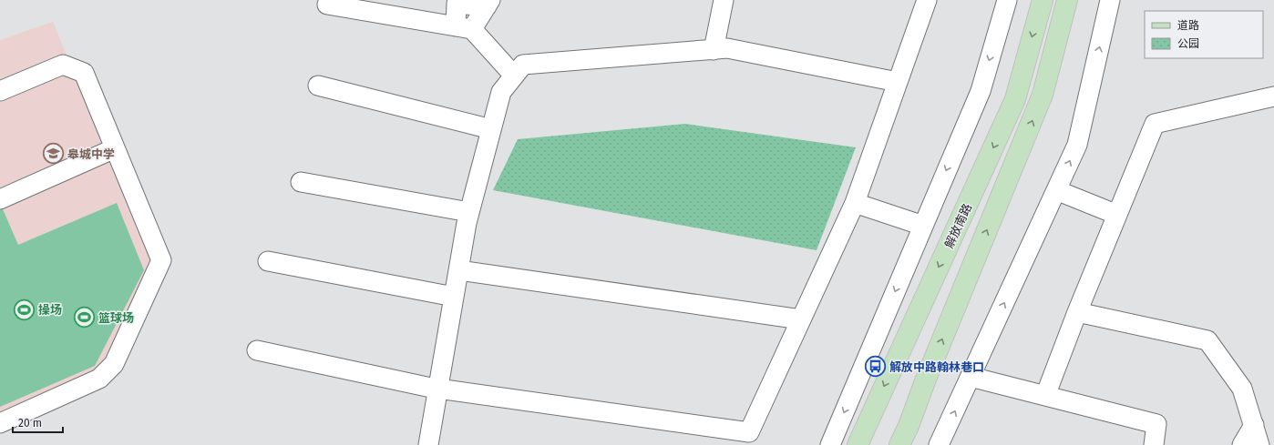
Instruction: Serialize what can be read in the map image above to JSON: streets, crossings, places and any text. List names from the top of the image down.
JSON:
{
  "streets": {
    "main road": ["解放南路"]
  },
  "places": {
    "school or university": ["皋城中学"],
    "sports": ["操场", "篮球场"],
    "bus stop": ["解放中路翰林巷口"]
  },
  "legend": ["道路", "公园"],
  "scale_bar": "20 m"
}
